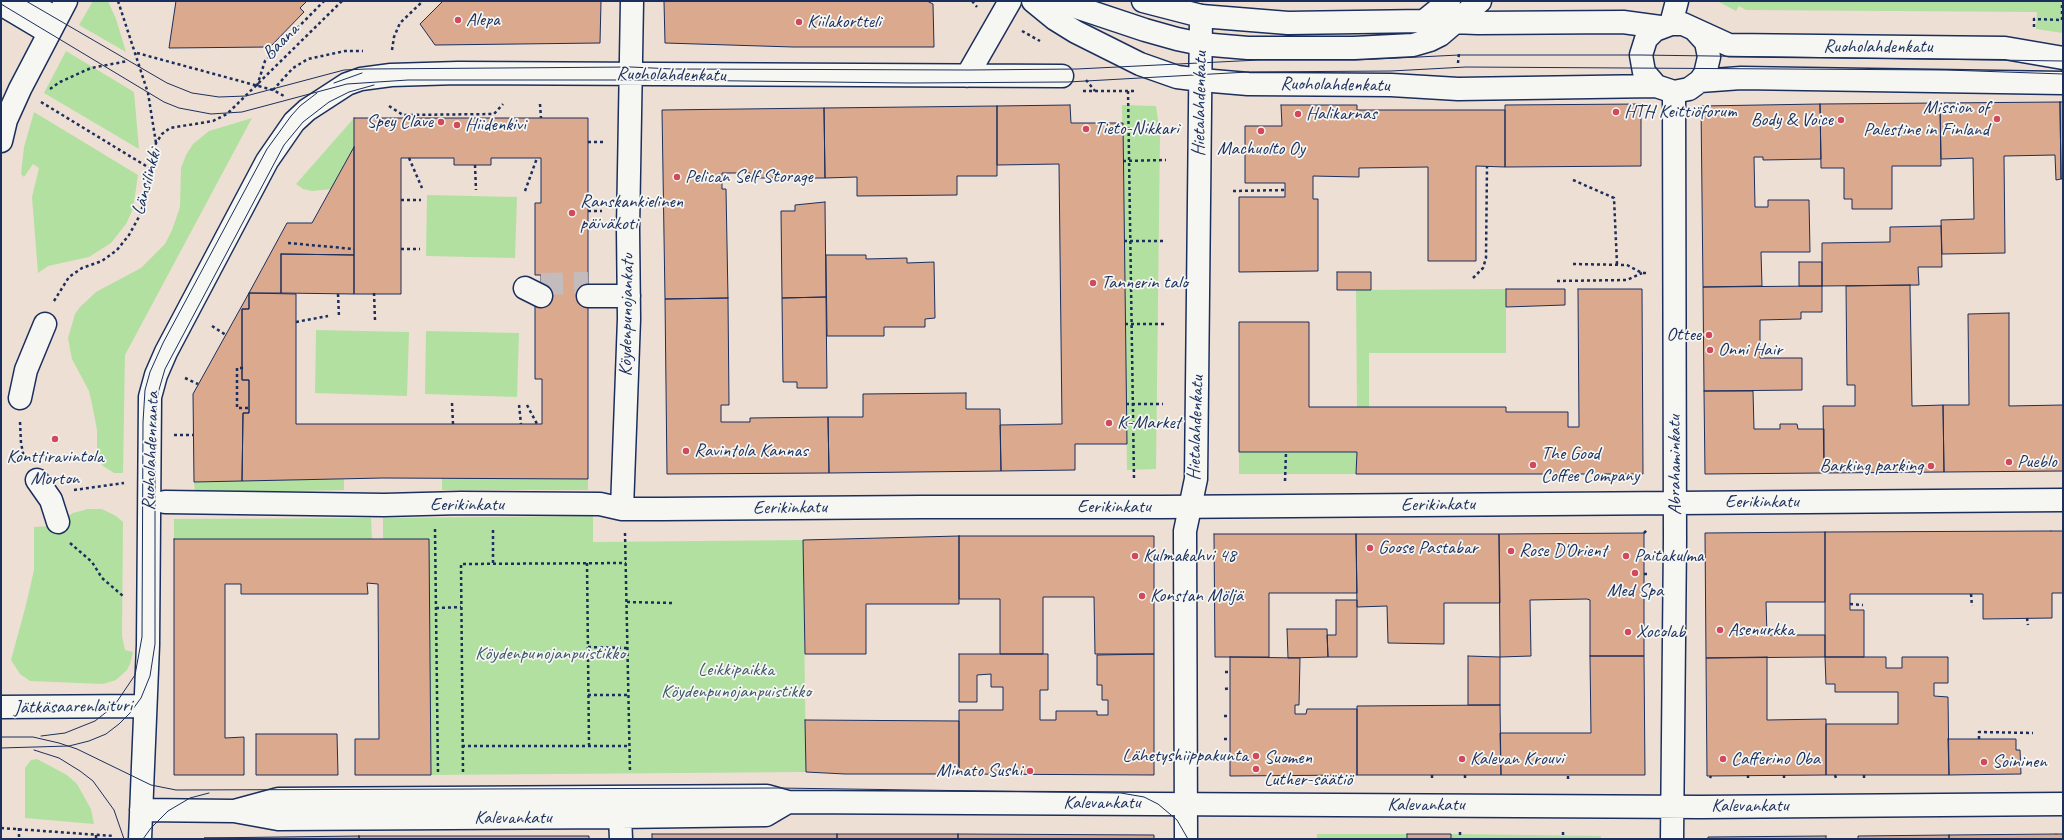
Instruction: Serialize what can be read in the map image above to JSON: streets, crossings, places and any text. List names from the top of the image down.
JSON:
{
  "streets": {
    "street": [
      "Ruoholahdenkatu",
      "Hietalahdenkatu",
      "Köydenpunojankatu",
      "Ruoholahdenranta",
      "Abrahaminkatu",
      "Eerikinkatu",
      "Jätkäsaarenlaituri",
      "Kalevankatu"
    ],
    "path": ["Baana", "Länsilinkki"]
  },
  "crossings": [
    ["Baana", "Länsilinkki"],
    ["Ruoholahdenkatu", "Hietalahdenkatu"],
    ["Ruoholahdenkatu", "Köydenpunojankatu"],
    ["Ruoholahdenkatu", "Ruoholahdenranta"],
    ["Ruoholahdenkatu", "Abrahaminkatu"],
    ["Hietalahdenkatu", "Eerikinkatu"],
    ["Hietalahdenkatu", "Kalevankatu"],
    ["Köydenpunojankatu", "Eerikinkatu"],
    ["Ruoholahdenranta", "Jätkäsaarenlaituri"],
    ["Ruoholahdenranta", "Kalevankatu"],
    ["Abrahaminkatu", "Eerikinkatu"],
    ["Abrahaminkatu", "Kalevankatu"]
  ],
  "parks": ["Köydenpunojanpuistikko", "Leikkipaikka Köydenpunojanpuistikko"],
  "places": [
    "Alepa",
    "Kiilakortteli",
    "HTH Keittiöforum",
    "Halikarnas",
    "Mission of Palestine in Finland",
    "Body & Voice",
    "Spey Clave",
    "Hiidenkivi",
    "Tieto-Nikkari",
    "Machuolto Oy",
    "Pelican Self Storage",
    "Ranskankielinen päiväkoti",
    "Tannerin talo",
    "Ottee",
    "Onni Hair",
    "K-Market",
    "Konttiravintola Morton",
    "Ravintola Kannas",
    "Pueblo",
    "The Good Coffee Company",
    "Barking parking",
    "Goose Pastabar",
    "Rose D'Orient",
    "Kulmakahvi 48",
    "Paitakulma",
    "Med Spa",
    "Konstan Möljä",
    "Asenurkka",
    "Xocolab",
    "Lähetyshiippakunta",
    "Kalevan Krouvi",
    "Cafferino Oba",
    "Soininen",
    "Suomen Luther-säätiö",
    "Minato Sushi"
  ]
}
